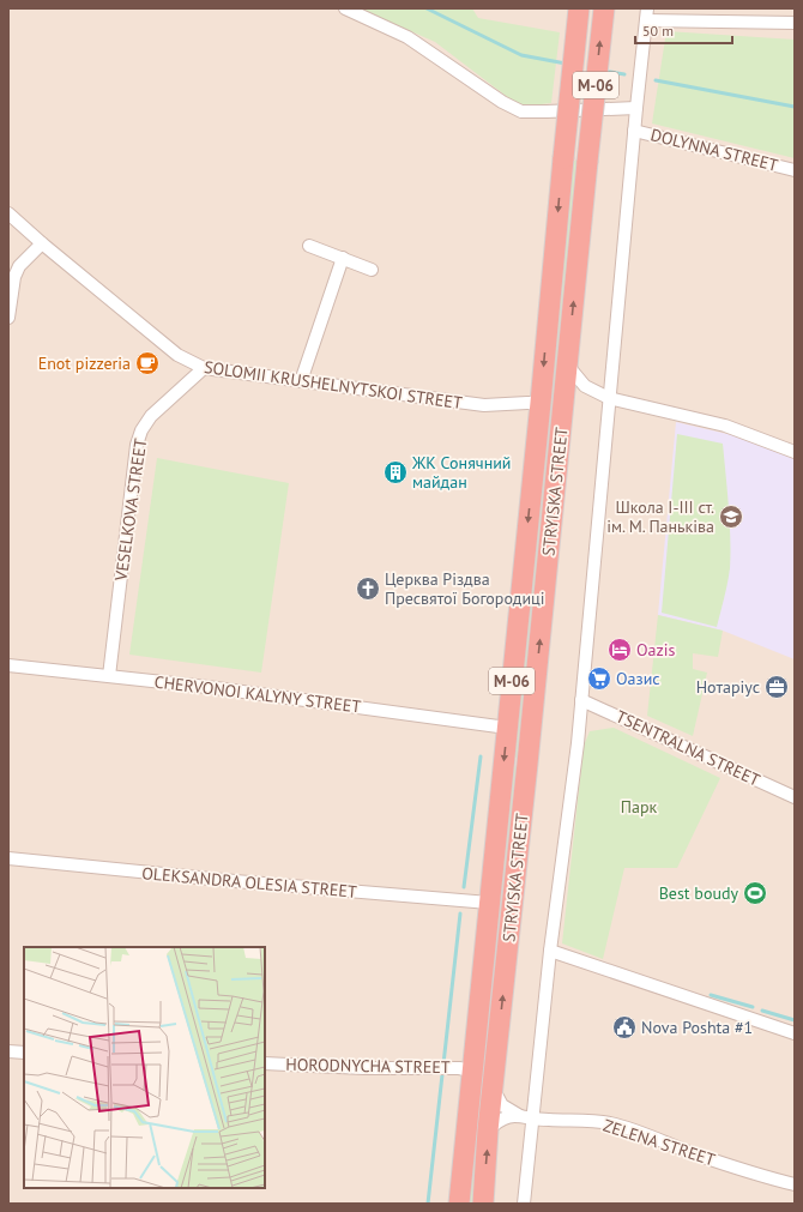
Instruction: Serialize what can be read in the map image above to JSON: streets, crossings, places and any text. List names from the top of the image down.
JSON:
{
  "streets": {
    "highway": ["М-06", "STRYISKA STREET"],
    "street": [
      "DOLYNNA STREET",
      "SOLOMII KRUSHELNYTSKOI STREET",
      "VESELKOVA STREET",
      "CHERVONOI KALYNY STREET",
      "TSENTRALNA STREET",
      "OLEKSANDRA OLESIA STREET",
      "HORODNYCHA STREET",
      "ZELENA STREET"
    ]
  },
  "crossings": [
    ["SOLOMII KRUSHELNYTSKOI STREET", "STRYISKA STREET"],
    ["SOLOMII KRUSHELNYTSKOI STREET", "VESELKOVA STREET"],
    ["STRYISKA STREET", "CHERVONOI KALYNY STREET"],
    ["STRYISKA STREET", "OLEKSANDRA OLESIA STREET"],
    ["STRYISKA STREET", "HORODNYCHA STREET"],
    ["STRYISKA STREET", "ZELENA STREET"],
    ["VESELKOVA STREET", "CHERVONOI KALYNY STREET"]
  ],
  "parks": ["Парк"],
  "places": {
    "cafe": ["Enot pizzeria"],
    "building": ["ЖК Сонячний майдан"],
    "school or university": ["Школа І-ІІІ ст. ім. М. Паньківа"],
    "church": ["Церква Різдва Пресвятої Богородиці"],
    "hotel": ["Oazis"],
    "supermarket": ["Оазис"],
    "office": ["Нотаріус"],
    "sports": ["Best boudy"],
    "public building": ["Nova Poshta #1"]
  },
  "scale_bar": "50 m"
}
